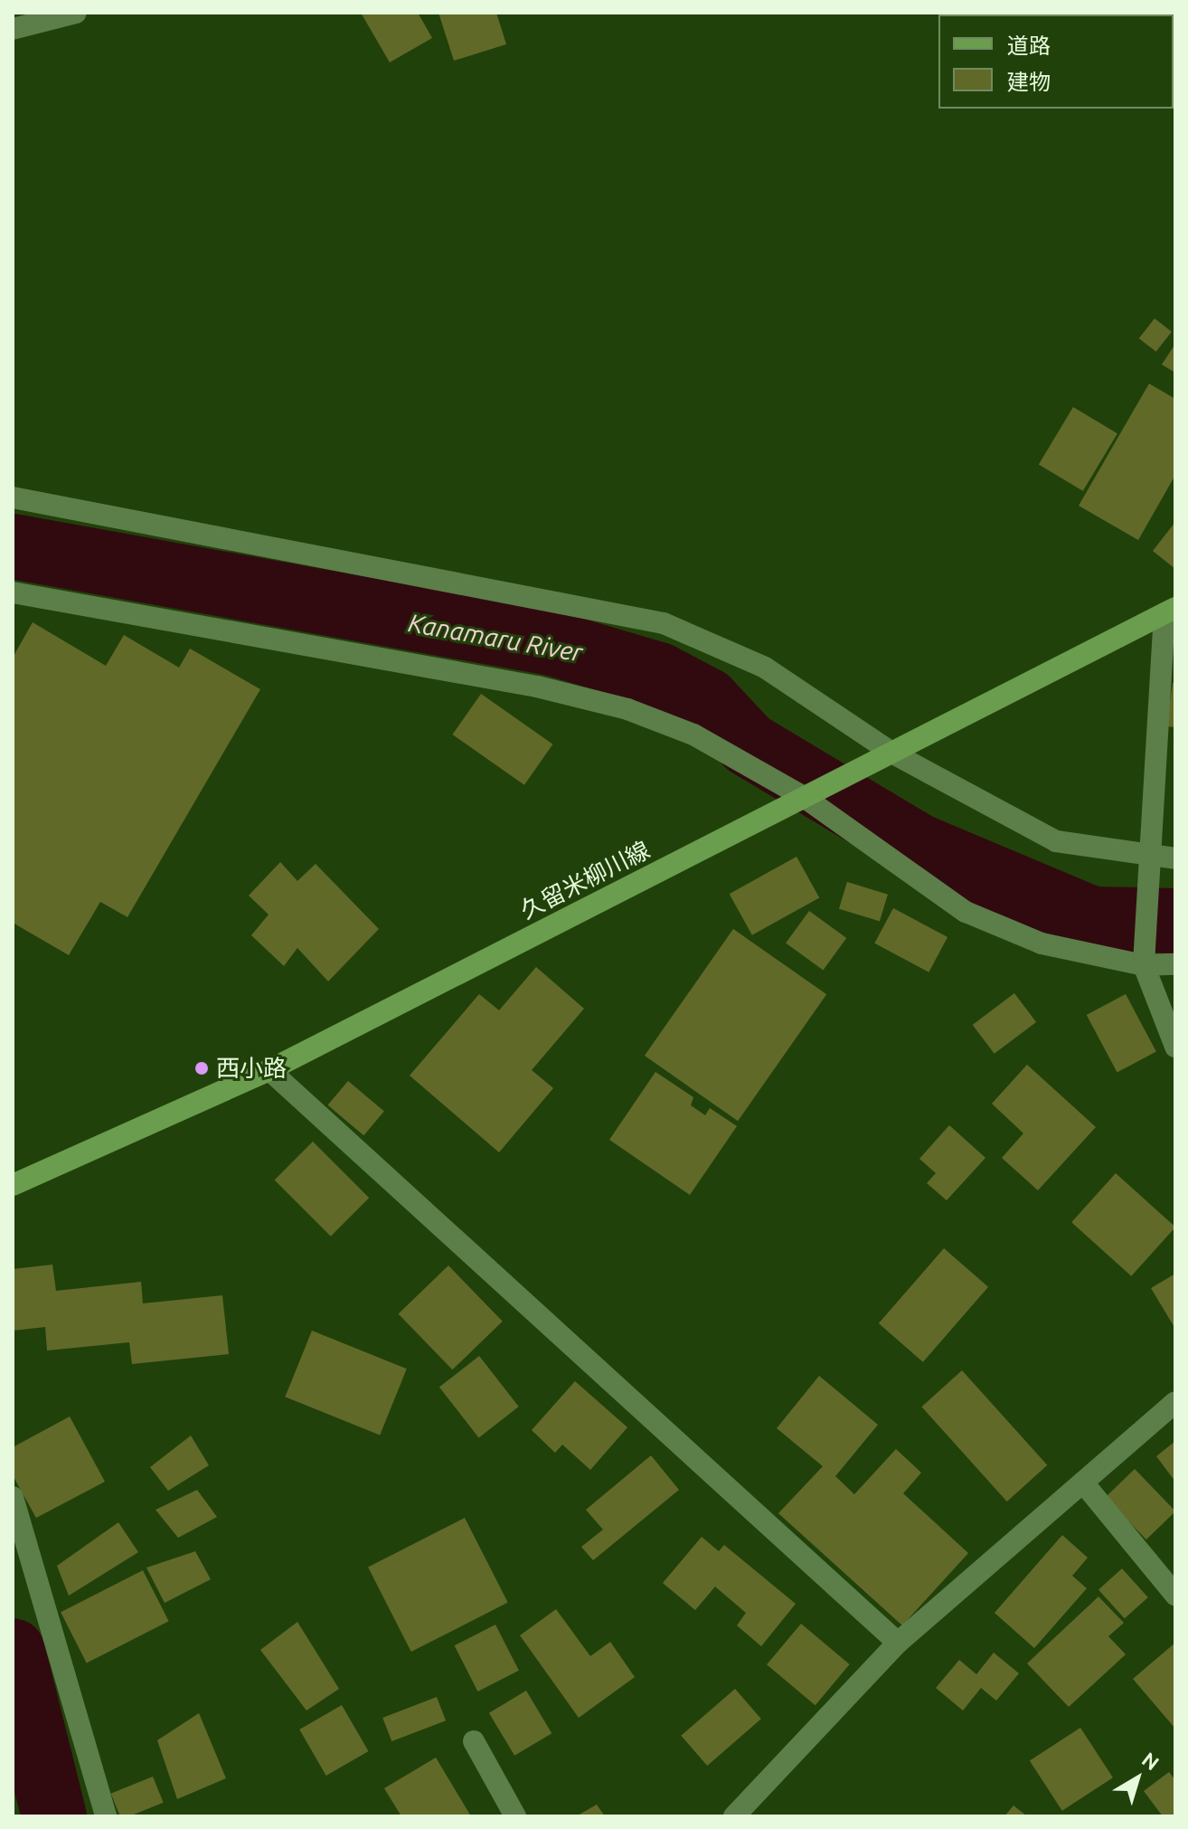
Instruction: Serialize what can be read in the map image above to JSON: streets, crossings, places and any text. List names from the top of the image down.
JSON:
{
  "streets": {
    "main road": ["久留米柳川線"]
  },
  "water": ["Kanamaru River"],
  "places": ["西小路"],
  "legend": ["道路", "建物"],
  "north": "top right"
}
